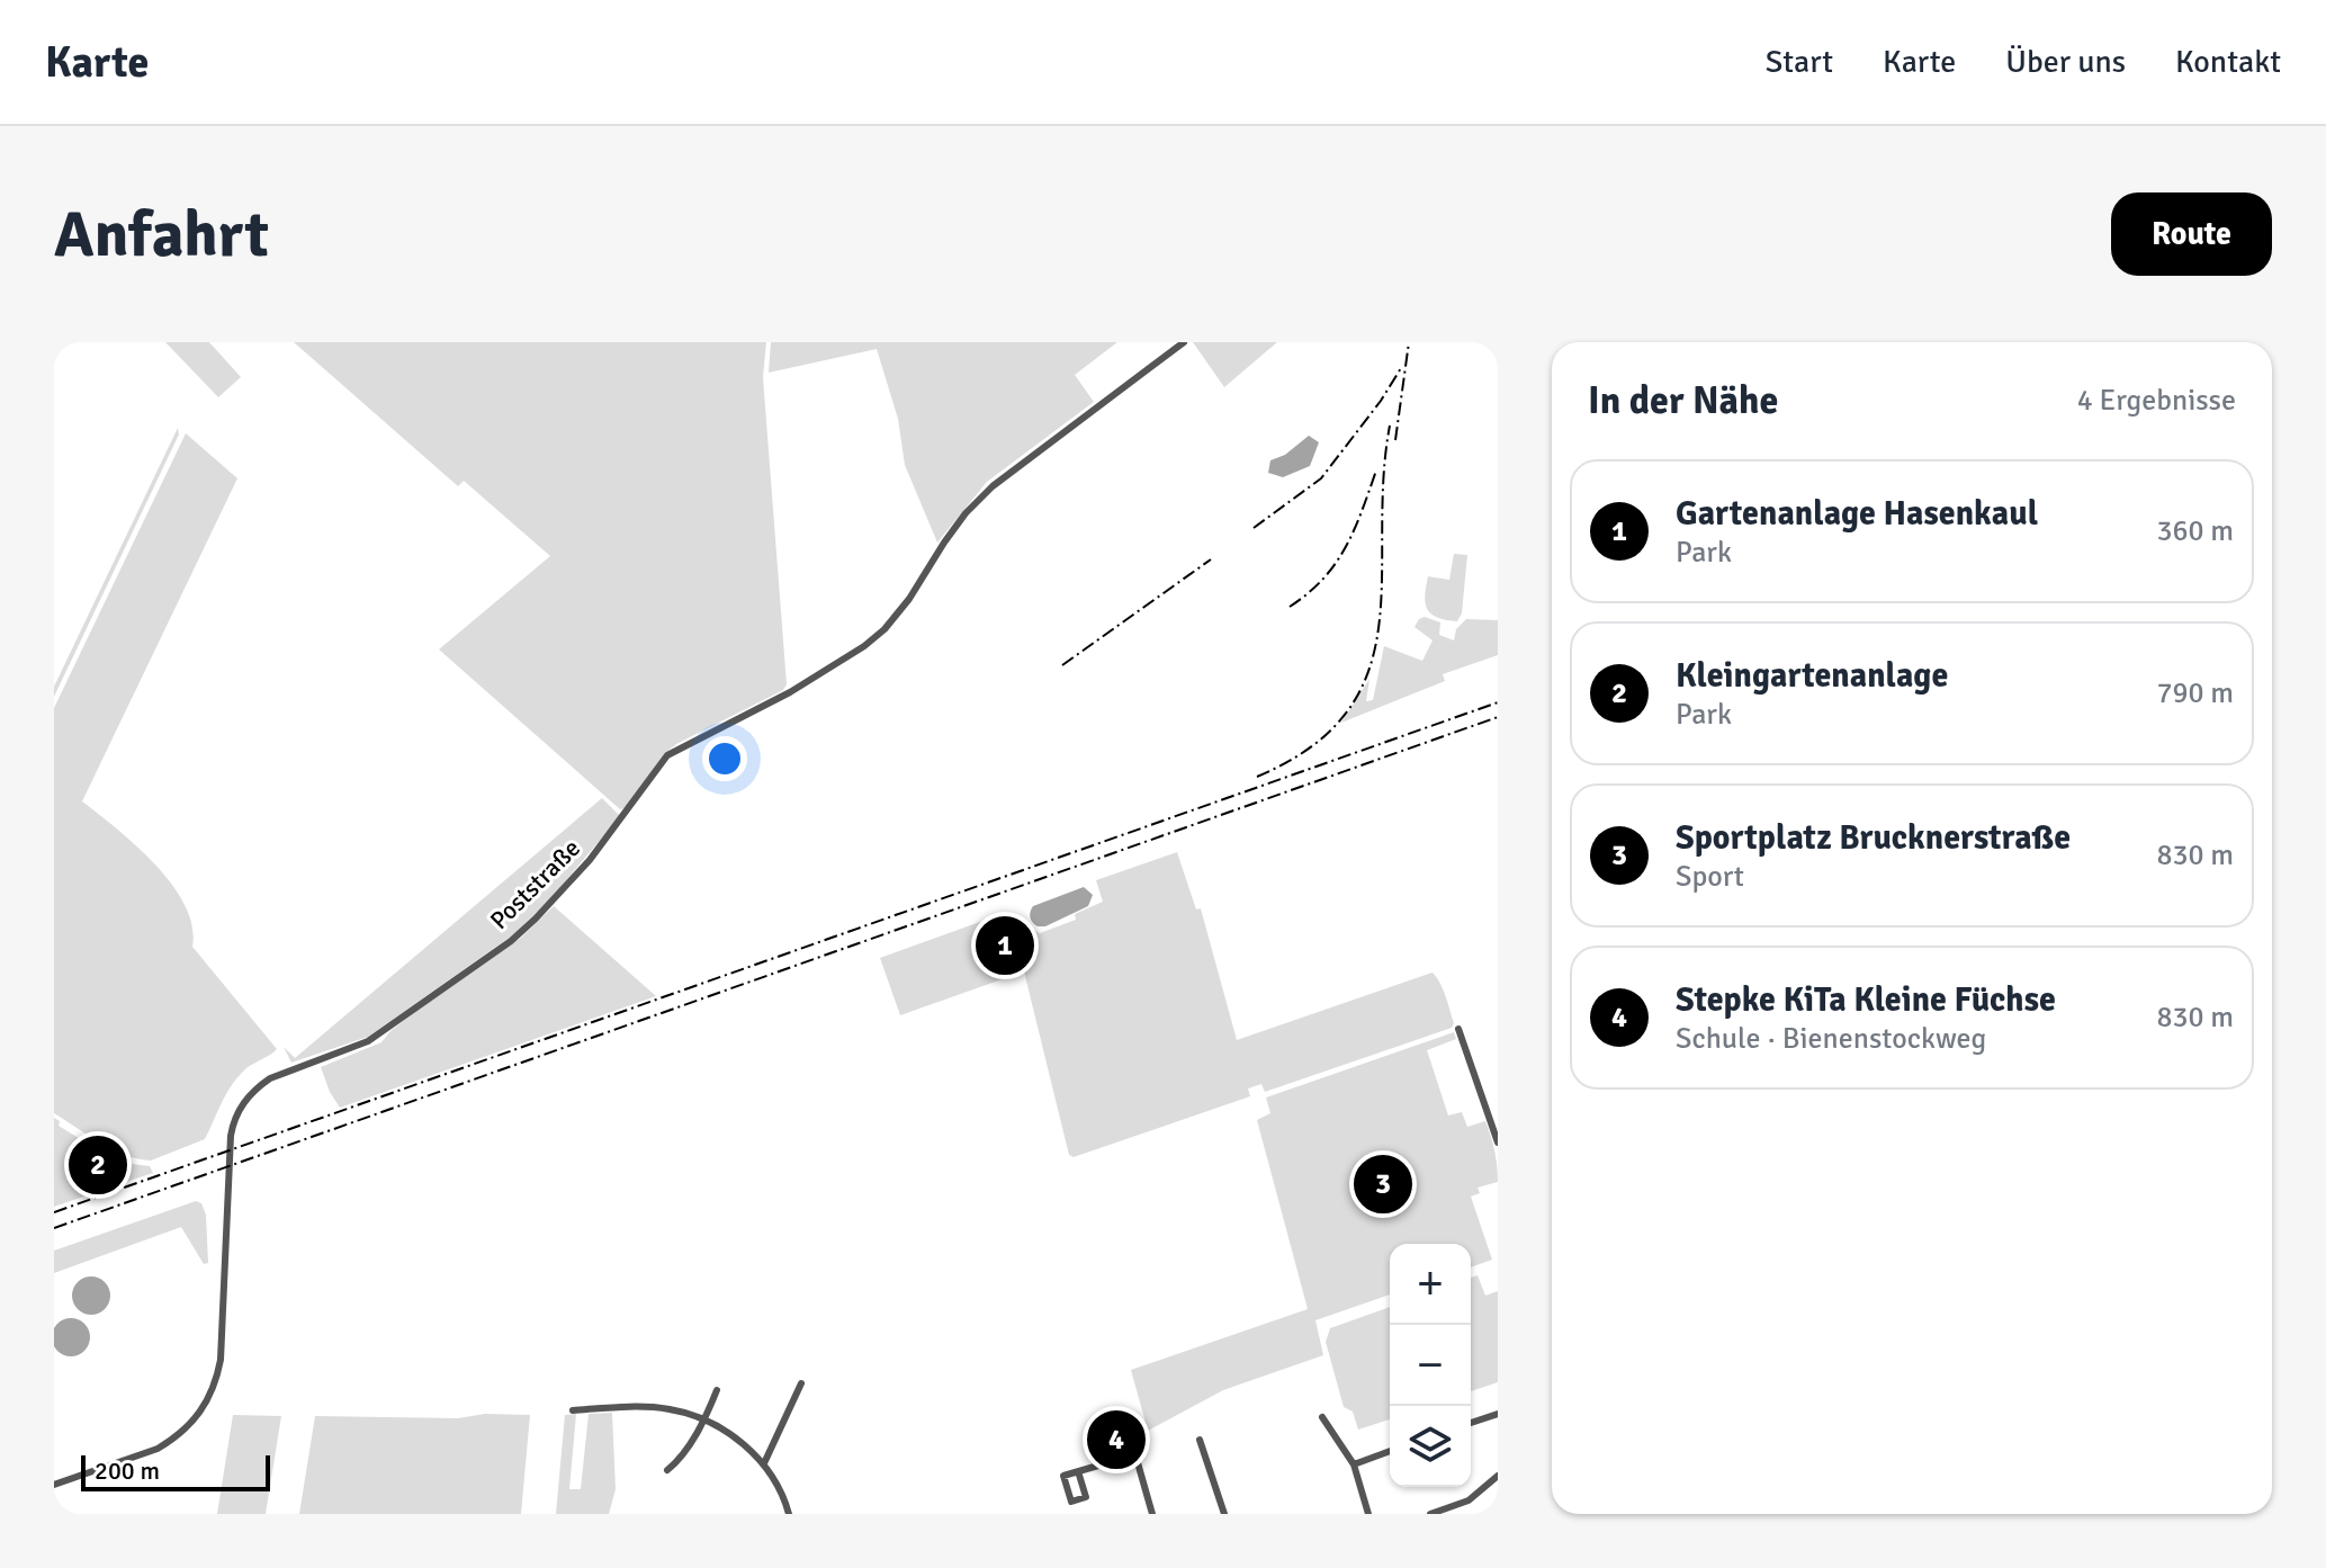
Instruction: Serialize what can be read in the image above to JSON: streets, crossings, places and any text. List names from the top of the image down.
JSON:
{
  "streets": {
    "street": ["Poststraße"]
  },
  "scale_bar": "200 m",
  "page": {
    "header": "Karte",
    "nav": [
      "Start",
      "Karte",
      "Über uns",
      "Kontakt"
    ],
    "buttons": "Route",
    "title": "Anfahrt",
    "heading": ["In der Nähe", "4 Ergebnisse"],
    "list": [
      {
        "mark": "1",
        "name": "Gartenanlage Hasenkaul",
        "note": "Park",
        "value": "360 m"
      },
      {
        "mark": "2",
        "name": "Kleingartenanlage",
        "note": "Park",
        "value": "790 m"
      },
      {
        "mark": "3",
        "name": "Sportplatz Brucknerstraße",
        "note": "Sport",
        "value": "830 m"
      },
      {
        "mark": "4",
        "name": "Stepke KiTa Kleine Füchse",
        "note": "Schule · Bienenstockweg",
        "value": "830 m"
      }
    ],
    "pins": [
      "1",
      "2",
      "3",
      "4"
    ],
    "map_buttons": ["+", "−"],
    "scale": "200 m"
  }
}
